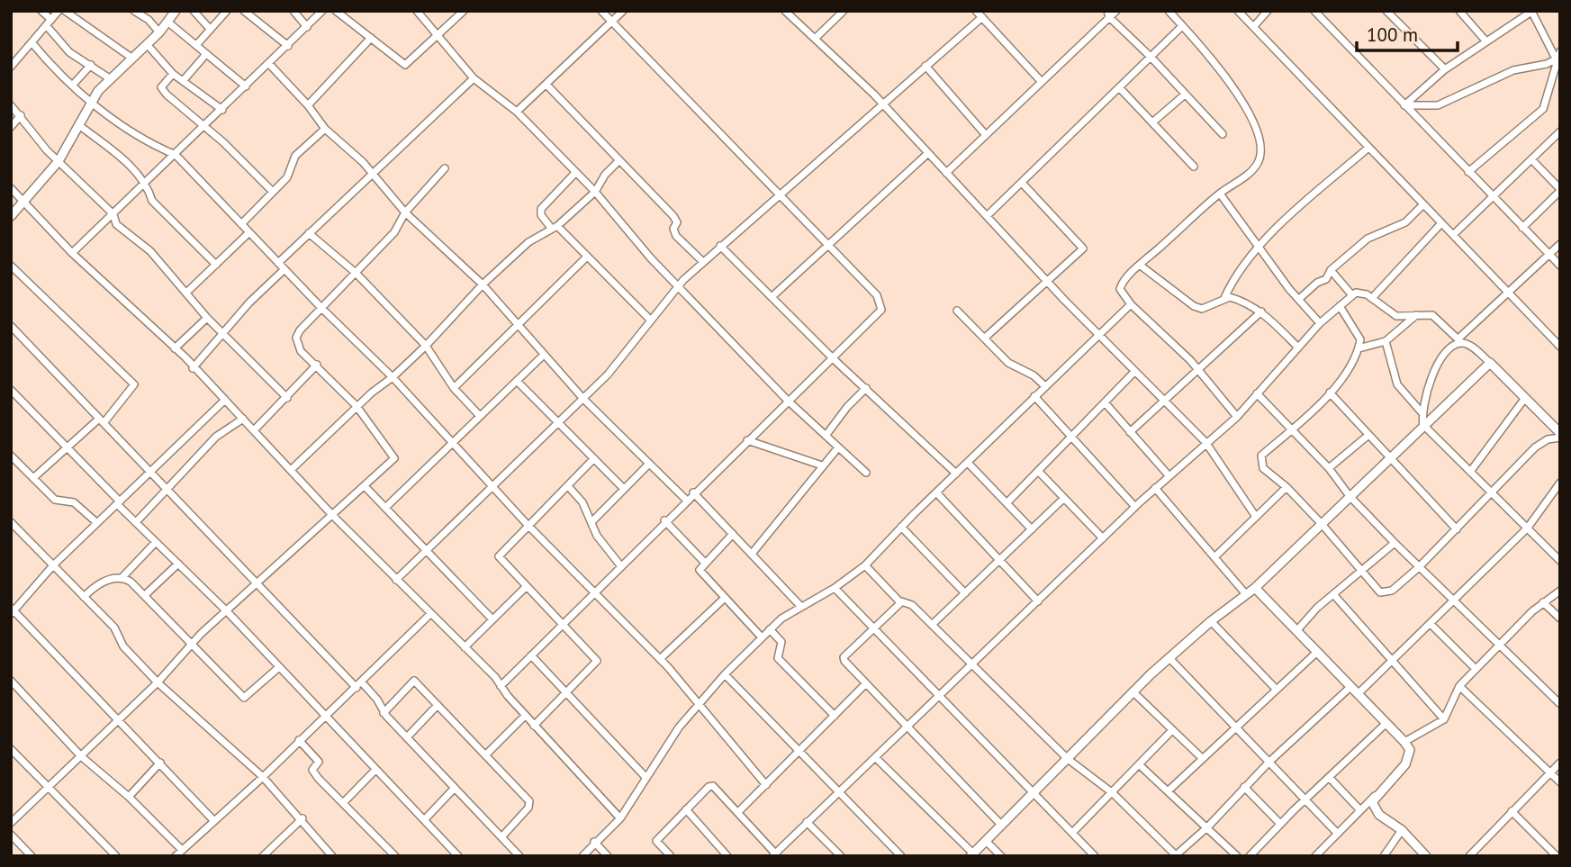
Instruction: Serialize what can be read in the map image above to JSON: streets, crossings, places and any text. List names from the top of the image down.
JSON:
{
  "scale_bar": "100 m"
}
